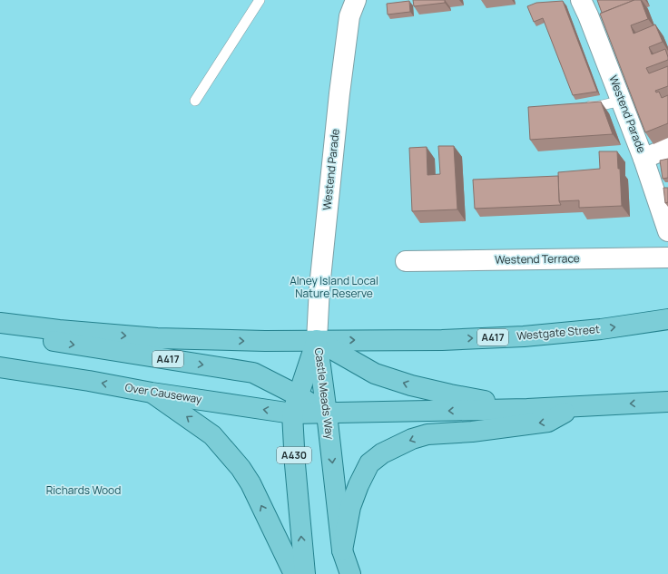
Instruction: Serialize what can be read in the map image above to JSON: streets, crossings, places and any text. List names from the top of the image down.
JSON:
{
  "streets": {
    "main road": [
      "Westgate Street",
      "A417",
      "Over Causeway",
      "Castle Meads Way",
      "A430"
    ],
    "street": ["Westend Parade", "Westend Terrace"]
  },
  "crossings": [
    ["Westend Parade", "Westgate Street"],
    ["Westend Parade", "A417"],
    ["Westend Parade", "Castle Meads Way"],
    ["Westgate Street", "A417"],
    ["Westgate Street", "Castle Meads Way"],
    ["A417", "Over Causeway"],
    ["A417", "Castle Meads Way"],
    ["Over Causeway", "Castle Meads Way"]
  ],
  "parks": ["Alney Island Local Nature Reserve", "Richards Wood"]
}
